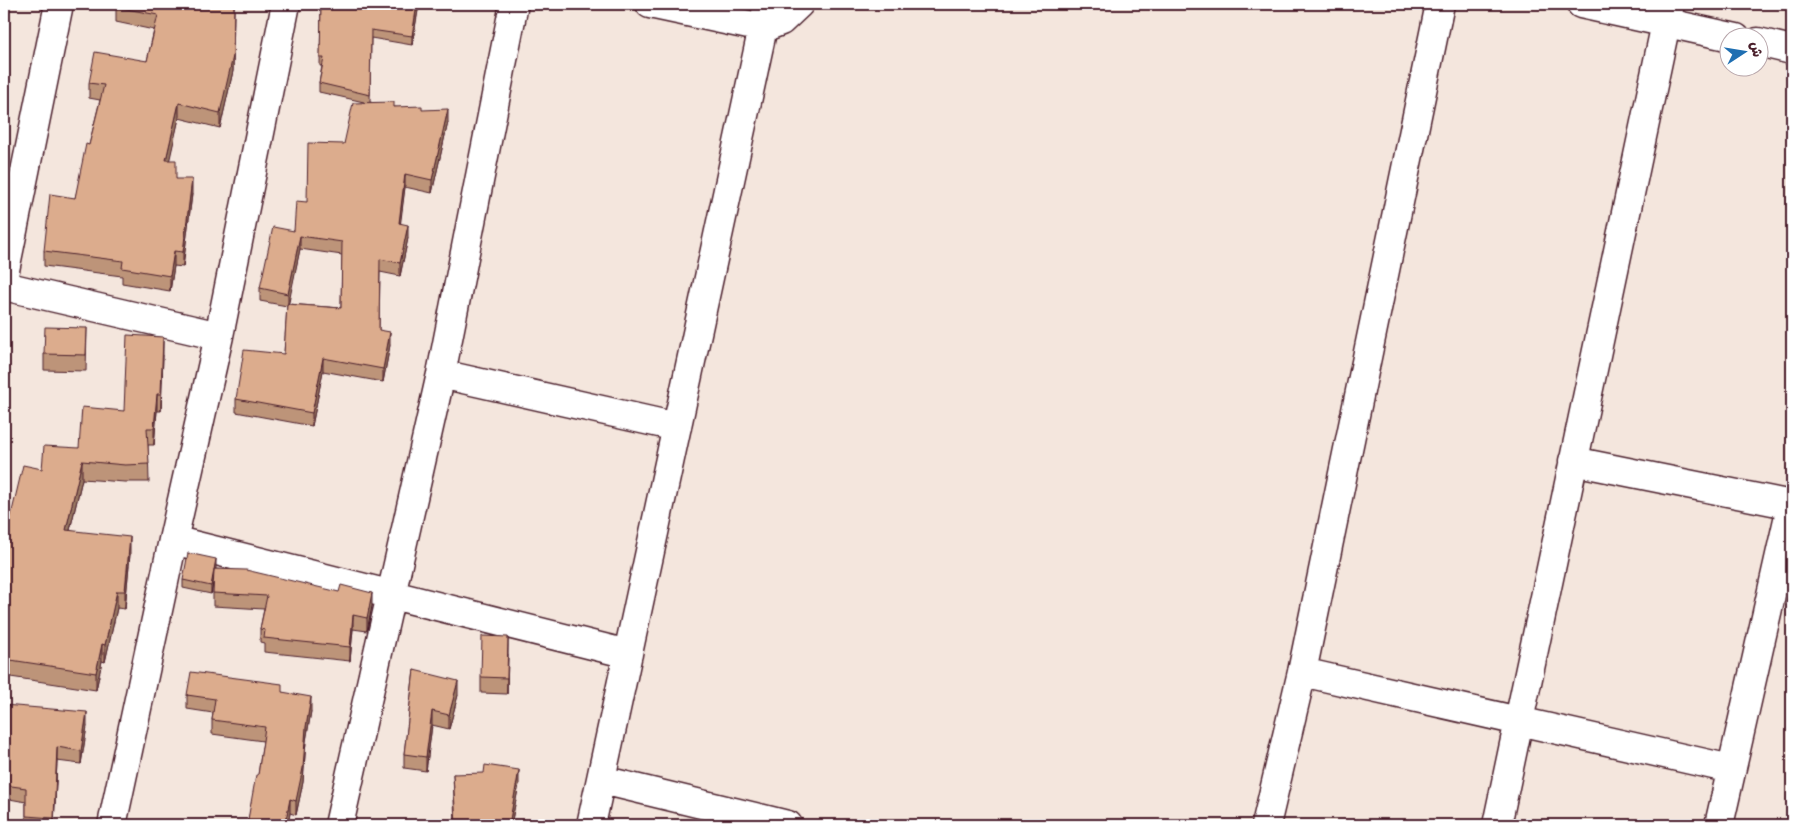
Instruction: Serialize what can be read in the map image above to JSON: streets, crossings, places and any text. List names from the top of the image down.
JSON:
{
  "north": "right"
}
